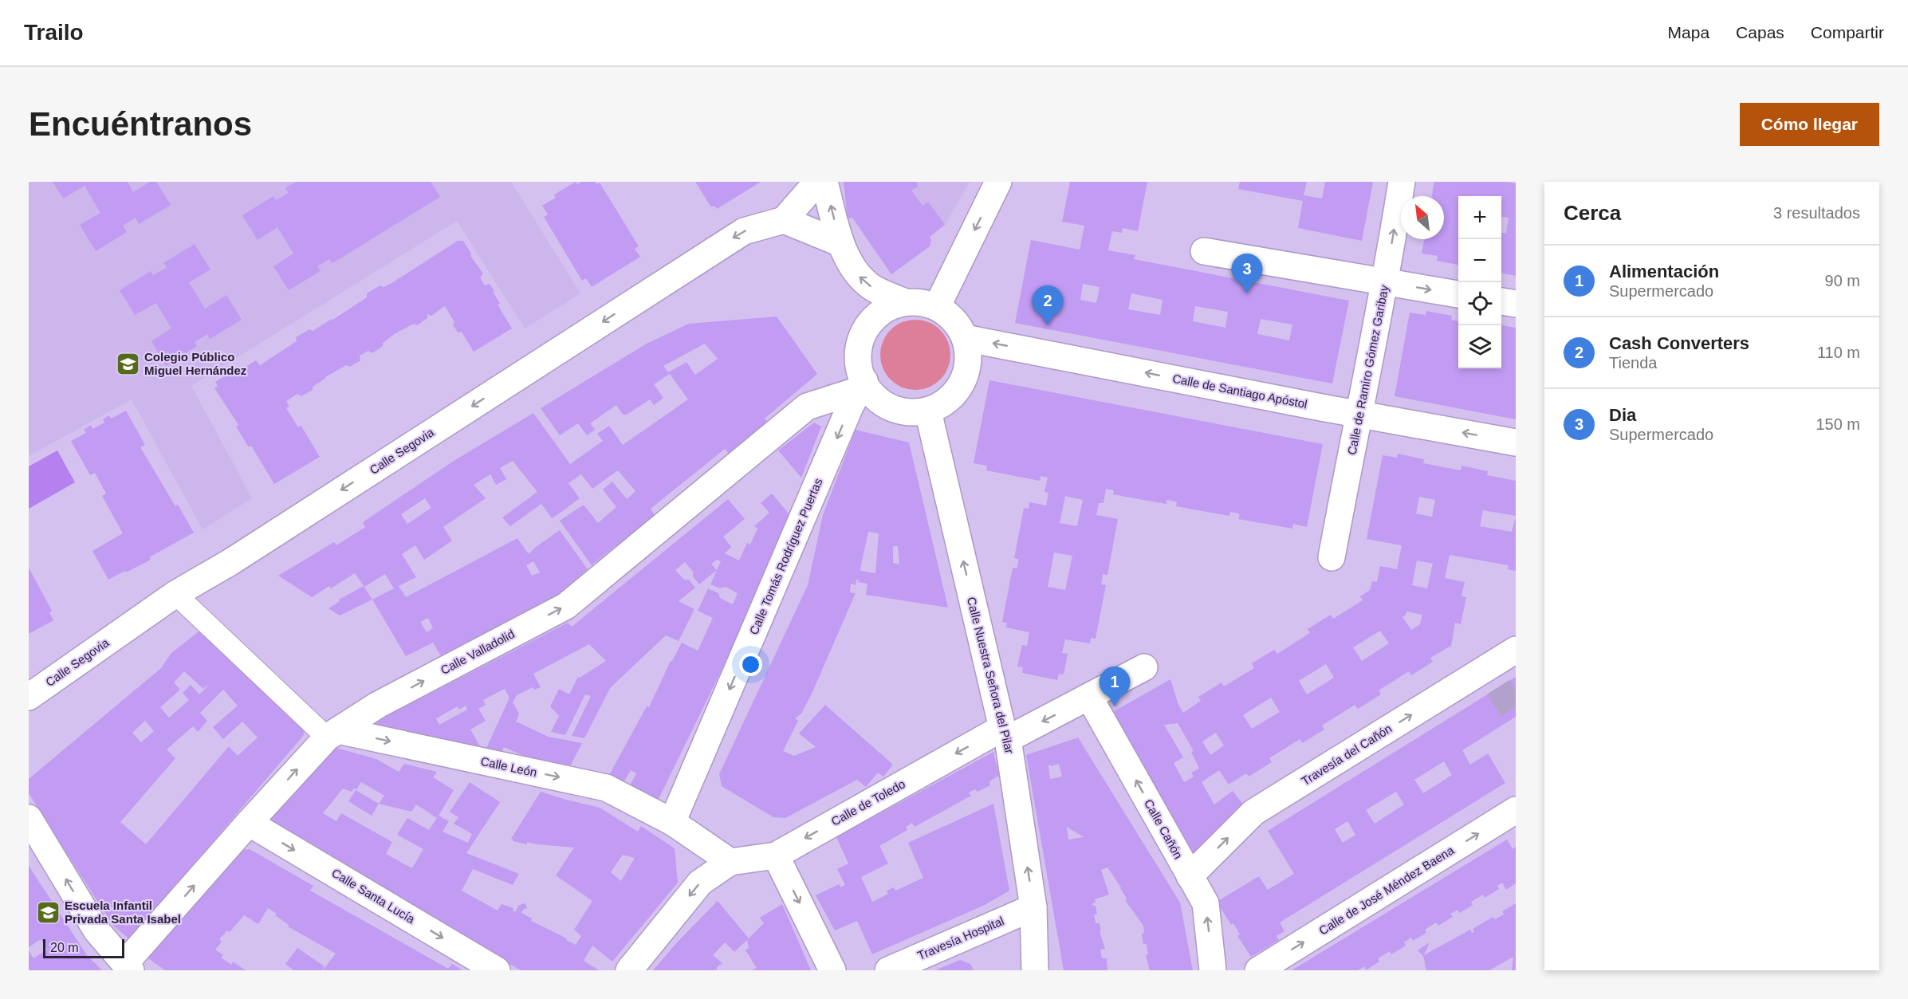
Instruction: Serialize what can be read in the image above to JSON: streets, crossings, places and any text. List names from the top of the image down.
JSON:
{
  "streets": {
    "street": [
      "Calle de Ramiro Gómez Garibay",
      "Calle de Santiago Apóstol",
      "Calle Segovia",
      "Calle Tomás Rodríguez Puertas",
      "Calle Valladolid",
      "Calle Nuestra Señora del Pilar",
      "Travesía del Cañón",
      "Calle León",
      "Calle de Toledo",
      "Calle Cañón",
      "Calle de José Méndez Baena",
      "Calle Santa Lucía",
      "Travesía Hospital"
    ]
  },
  "crossings": [
    ["Calle de Ramiro Gómez Garibay", "Calle de Santiago Apóstol"],
    ["Calle de Santiago Apóstol", "Calle Tomás Rodríguez Puertas"],
    ["Calle de Santiago Apóstol", "Calle Valladolid"],
    ["Calle de Santiago Apóstol", "Calle Nuestra Señora del Pilar"],
    ["Calle Tomás Rodríguez Puertas", "Calle Valladolid"],
    ["Calle Tomás Rodríguez Puertas", "Calle Nuestra Señora del Pilar"],
    ["Calle Tomás Rodríguez Puertas", "Calle León"],
    ["Calle Valladolid", "Calle Nuestra Señora del Pilar"],
    ["Calle Valladolid", "Calle León"],
    ["Calle Valladolid", "Calle Santa Lucía"],
    ["Calle Nuestra Señora del Pilar", "Calle de Toledo"],
    ["Calle Nuestra Señora del Pilar", "Travesía Hospital"],
    ["Travesía del Cañón", "Calle Cañón"],
    ["Calle de Toledo", "Calle Cañón"]
  ],
  "one_way": [
    "Calle Segovia",
    "Calle Tomás Rodríguez Puertas",
    "Calle Valladolid",
    "Calle Nuestra Señora del Pilar",
    "Travesía del Cañón",
    "Calle León",
    "Calle de Toledo",
    "Calle Cañón",
    "Calle de José Méndez Baena",
    "Calle Santa Lucía"
  ],
  "places": {
    "school or university": ["Colegio Público Miguel Hernández", "Escuela Infantil Privada Santa Isabel"]
  },
  "scale_bar": "20 m",
  "north": "top left",
  "page": {
    "header": "Trailo",
    "nav": ["Mapa", "Capas", "Compartir"],
    "buttons": "Cómo llegar",
    "title": "Encuéntranos",
    "heading": ["Cerca", "3 resultados"],
    "map_buttons": ["+", "−"],
    "list": [
      {
        "mark": "1",
        "name": "Alimentación",
        "note": "Supermercado",
        "value": "90 m"
      },
      {
        "mark": "2",
        "name": "Cash Converters",
        "note": "Tienda",
        "value": "110 m"
      },
      {
        "mark": "3",
        "name": "Dia",
        "note": "Supermercado",
        "value": "150 m"
      }
    ],
    "pins": ["3", "2", "1"],
    "scale": "20 m"
  }
}
